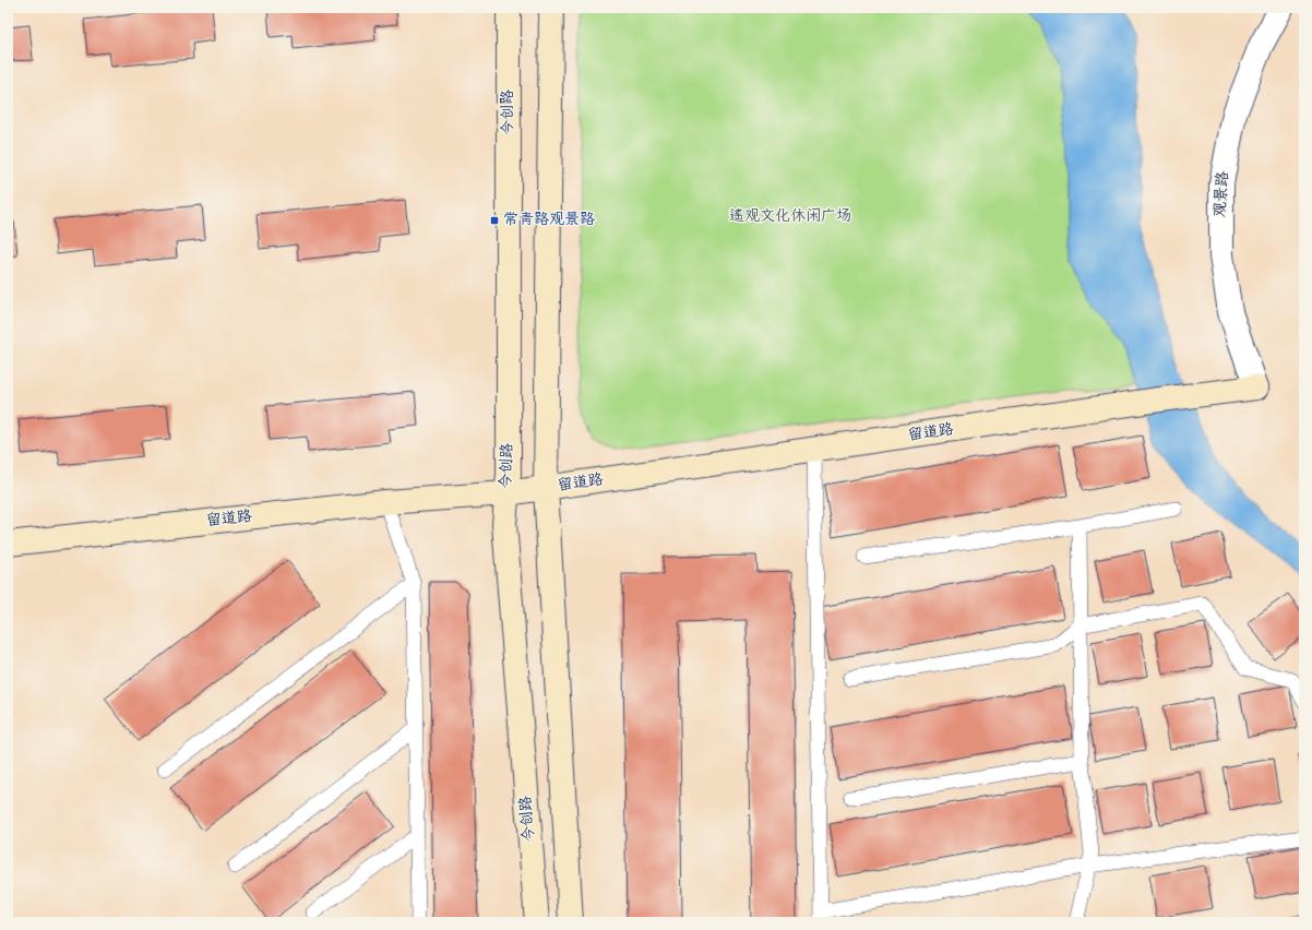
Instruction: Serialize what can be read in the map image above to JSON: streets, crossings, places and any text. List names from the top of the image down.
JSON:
{
  "streets": {
    "main road": ["今创路", "留道路"],
    "street": ["观景路"]
  },
  "crossings": [
    ["今创路", "留道路"],
    ["观景路", "留道路"]
  ],
  "parks": ["遥观文化休闲广场"],
  "places": {
    "transit": ["常青路观景路"]
  }
}
